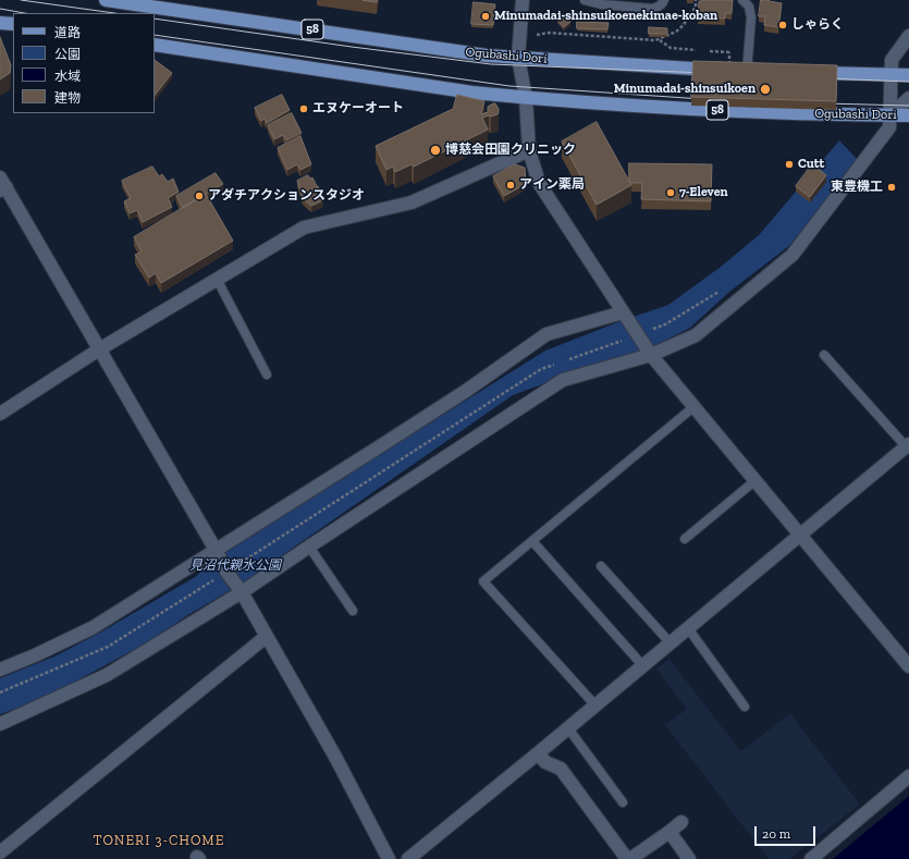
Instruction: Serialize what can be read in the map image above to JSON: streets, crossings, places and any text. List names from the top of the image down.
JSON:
{
  "streets": {
    "main road": ["58", "Ogubashi Dori"]
  },
  "districts": ["TONERI 3-CHOME"],
  "parks": ["見沼代親水公園"],
  "places": [
    "Minumadai-shinsuikoenekimae-koban",
    "しゃらく",
    "Minumadai-shinsuikoen",
    "エヌケーオート",
    "博慈会田園クリニック",
    "Cutt",
    "アイン薬局",
    "東豊機工",
    "7-Eleven",
    "アダチアクションスタジオ"
  ],
  "legend": [
    "道路",
    "公園",
    "水域",
    "建物"
  ],
  "scale_bar": "20 m"
}
